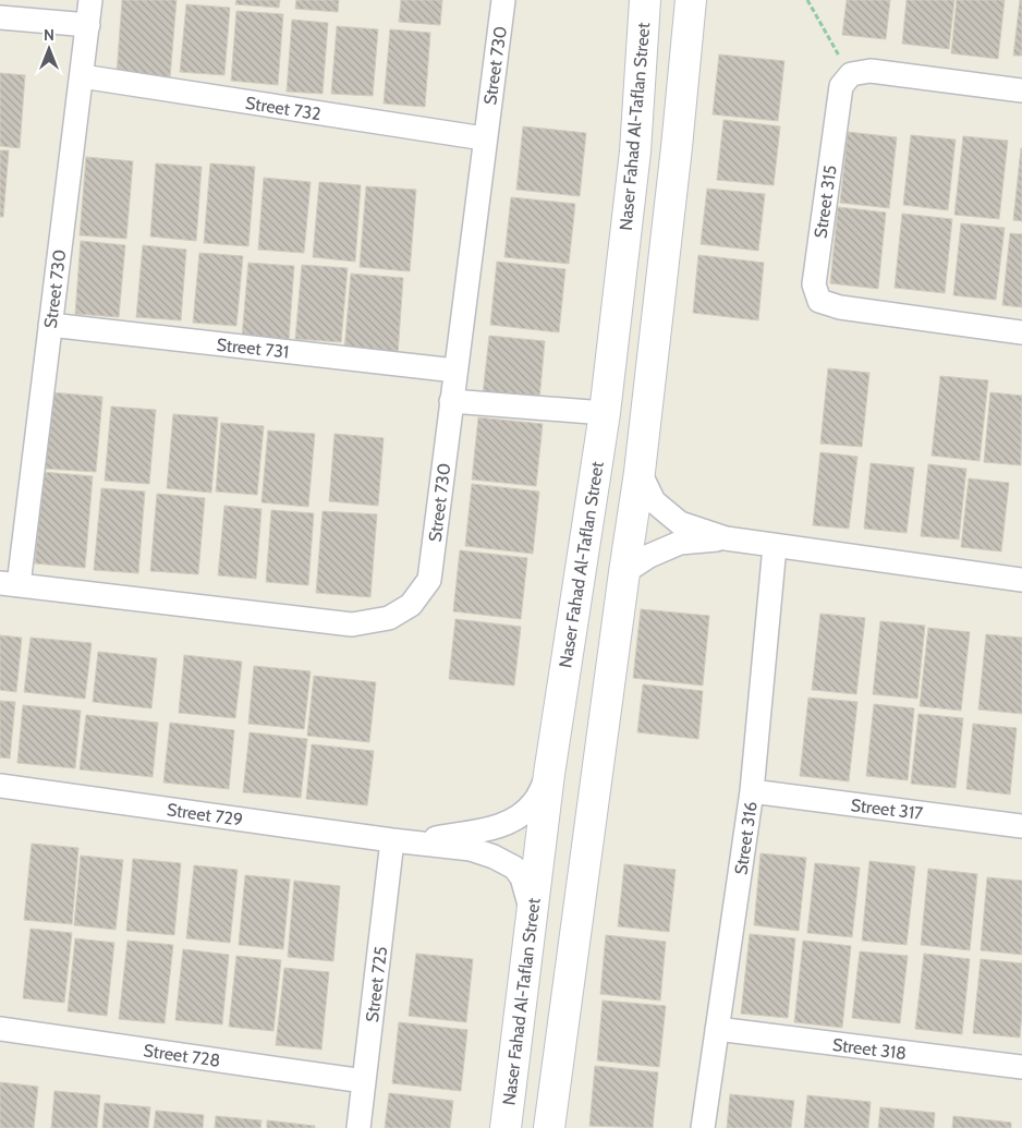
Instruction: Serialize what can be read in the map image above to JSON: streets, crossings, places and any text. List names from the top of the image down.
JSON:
{
  "streets": {
    "street": [
      "Street 730",
      "Street 732",
      "Naser Fahad Al-Taflan Street",
      "Street 315",
      "Street 731",
      "Street 317",
      "Street 729",
      "Street 316",
      "Street 725",
      "Street 318",
      "Street 728"
    ]
  },
  "crossings": [
    ["Street 730", "Street 732"],
    ["Street 730", "Street 731"],
    ["Naser Fahad Al-Taflan Street", "Street 729"],
    ["Street 317", "Street 316"],
    ["Street 729", "Street 725"],
    ["Street 316", "Street 318"],
    ["Street 725", "Street 728"]
  ],
  "north": "top"
}
